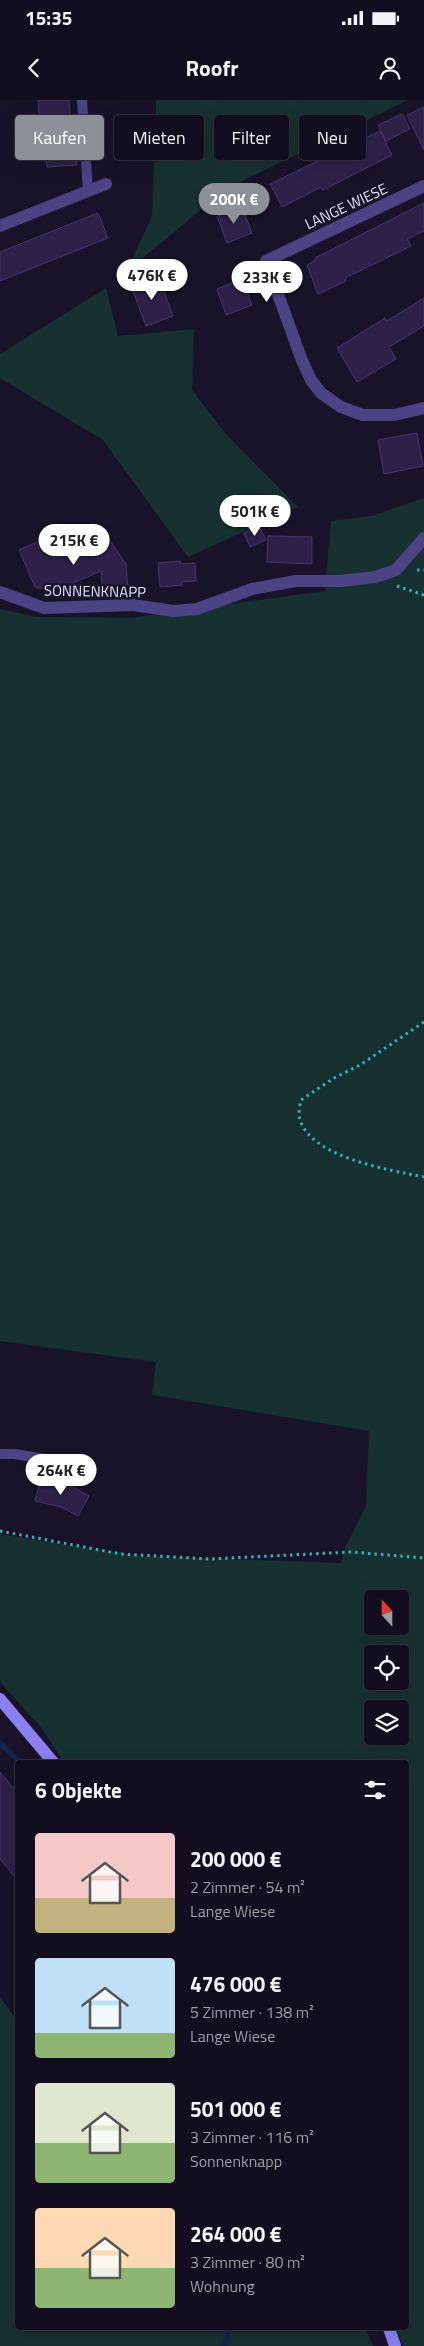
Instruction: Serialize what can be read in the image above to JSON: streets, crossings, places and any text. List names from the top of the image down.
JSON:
{
  "streets": {
    "street": ["LANGE WIESE", "SONNENKNAPP"]
  },
  "north": "top",
  "page": {
    "status": "15:35",
    "header": "Roofr",
    "chip": [
      "Kaufen",
      "Mieten",
      "Filter",
      "Neu"
    ],
    "price": [
      "200K €",
      "476K €",
      "233K €",
      "501K €",
      "215K €",
      "264K €"
    ],
    "heading": "6 Objekte",
    "list": [
      {
        "name": "200 000 €",
        "note": "2 Zimmer · 54 m² · Lange Wiese"
      },
      {
        "name": "476 000 €",
        "note": "5 Zimmer · 138 m² · Lange Wiese"
      },
      {
        "name": "501 000 €",
        "note": "3 Zimmer · 116 m² · Sonnenknapp"
      },
      {
        "name": "264 000 €",
        "note": "3 Zimmer · 80 m² · Wohnung"
      }
    ]
  }
}
